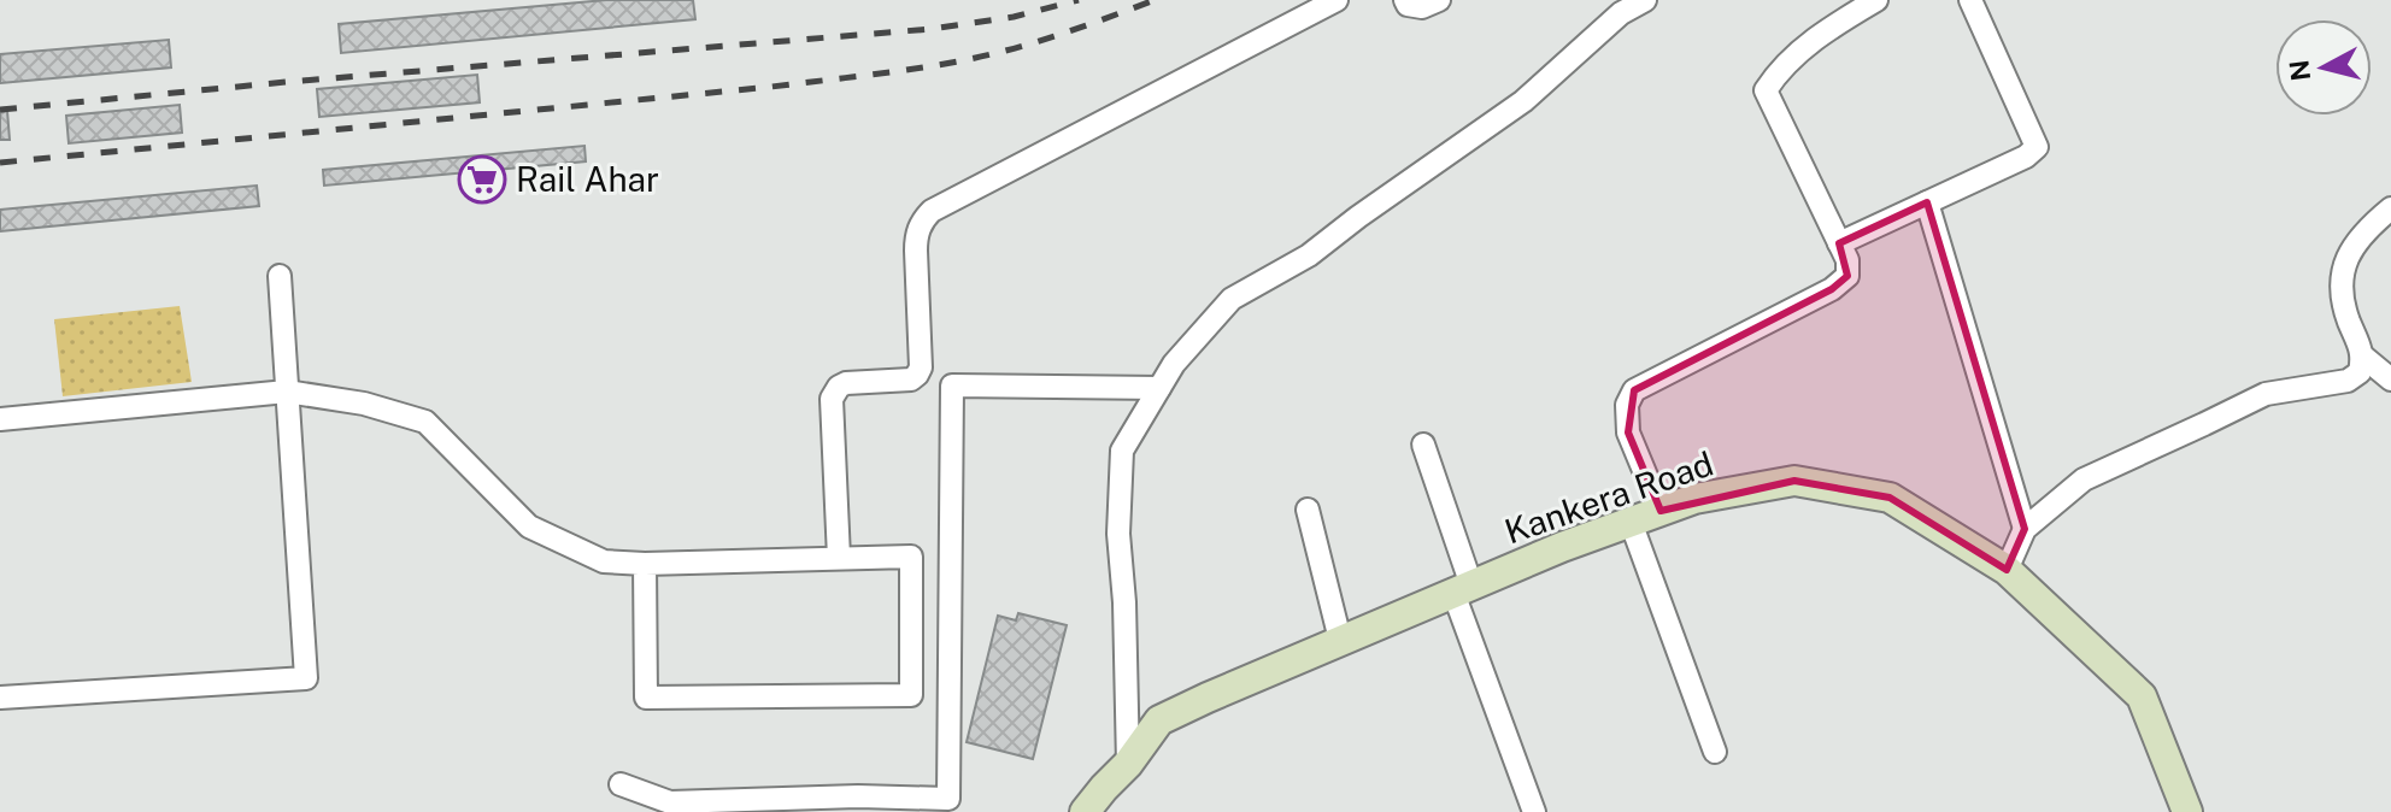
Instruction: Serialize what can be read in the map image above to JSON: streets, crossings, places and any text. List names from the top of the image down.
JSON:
{
  "streets": {
    "street": ["Kankera Road"]
  },
  "places": {
    "supermarket": ["Rail Ahar"]
  },
  "north": "left"
}
